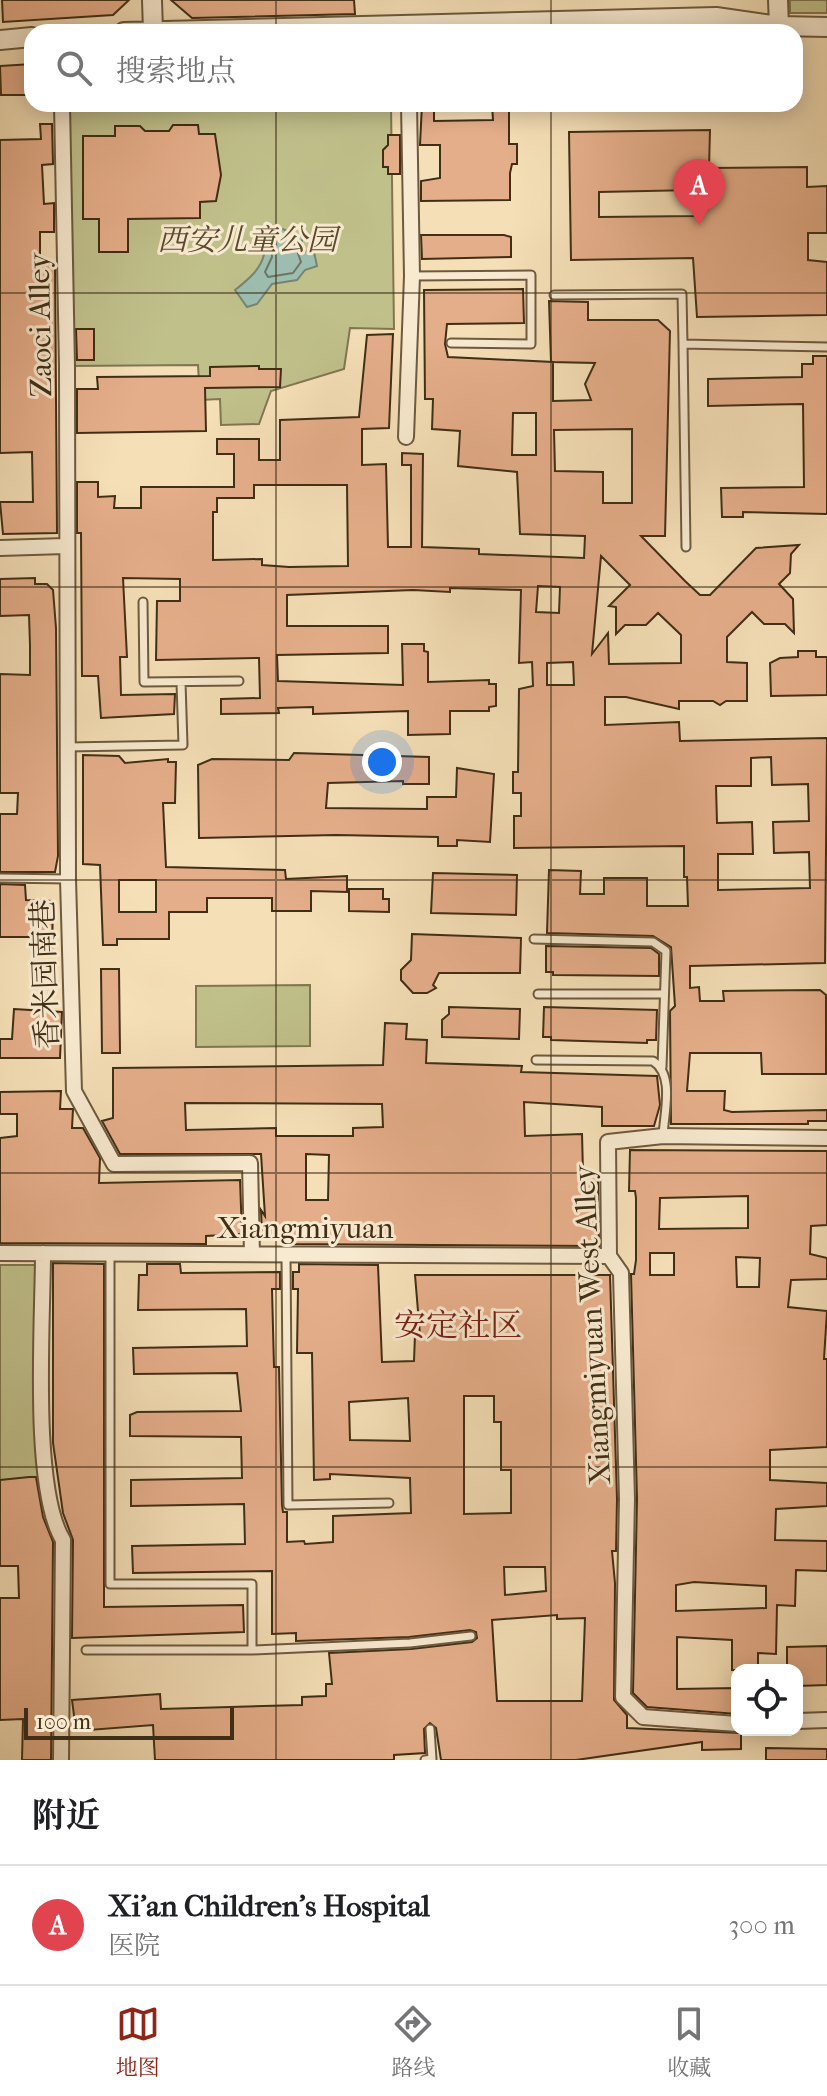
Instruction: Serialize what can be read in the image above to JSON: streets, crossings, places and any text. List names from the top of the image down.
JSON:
{
  "streets": {
    "street": [
      "Zaoci Alley",
      "香米园南巷",
      "Xiangmiyuan",
      "Xiangmiyuan West Alley"
    ]
  },
  "crossings": [
    ["Zaoci Alley", "香米园南巷"],
    ["香米园南巷", "Xiangmiyuan"],
    ["Xiangmiyuan", "Xiangmiyuan West Alley"]
  ],
  "districts": ["安定社区"],
  "parks": ["西安儿童公园"],
  "scale_bar": "100 m",
  "page": {
    "search": "搜索地点",
    "pins": "A",
    "scale": "100 m",
    "heading": "附近",
    "list": [
      {
        "mark": "A",
        "name": "Xi'an Children's Hospital",
        "note": "医院",
        "value": "300 m"
      }
    ],
    "nav": ["地图", "路线", "收藏"]
  }
}
